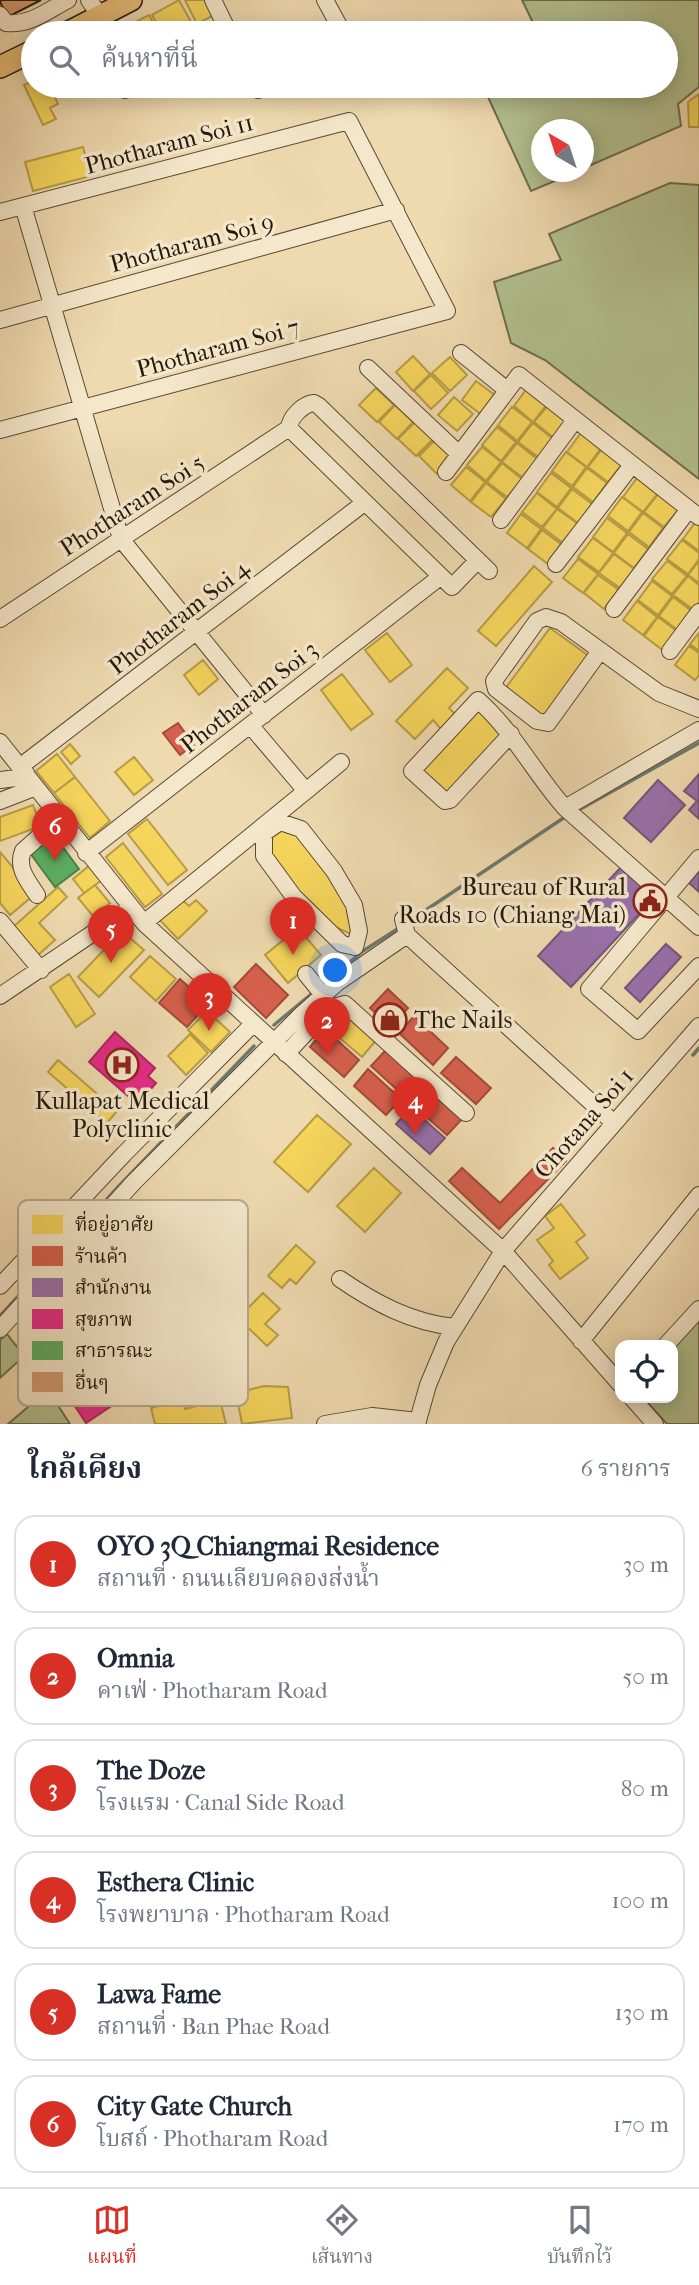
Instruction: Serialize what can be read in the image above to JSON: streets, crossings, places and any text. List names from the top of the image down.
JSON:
{
  "streets": {
    "street": [
      "Photharam Soi 11",
      "Photharam Soi 9",
      "Photharam Soi 7",
      "Photharam Soi 5",
      "Photharam Soi 4",
      "Photharam Soi 3",
      "Chotana Soi 1"
    ]
  },
  "crossings": [
    ["Photharam Soi 11", "Photharam Soi 9"],
    ["Photharam Soi 11", "Photharam Soi 7"],
    ["Photharam Soi 9", "Photharam Soi 7"],
    ["Photharam Soi 5", "Photharam Soi 3"]
  ],
  "places": {
    "public building": ["Bureau of Rural Roads 10 (Chiang Mai)"],
    "shop": ["The Nails"],
    "hospital": ["Kullapat Medical Polyclinic"]
  },
  "legend": [
    "ที่อยู่อาศัย",
    "ร้านค้า",
    "สำนักงาน",
    "สุขภาพ",
    "สาธารณะ",
    "อื่นๆ"
  ],
  "north": "top left",
  "page": {
    "search": "ค้นหาที่นี่",
    "pins": [
      "6",
      "1",
      "5",
      "3",
      "2",
      "4"
    ],
    "heading": ["ใกล้เคียง", "6 รายการ"],
    "list": [
      {
        "mark": "1",
        "name": "OYO 3Q Chiangmai Residence",
        "note": "สถานที่ · ถนนเลียบคลองส่งน้ำ",
        "value": "30 m"
      },
      {
        "mark": "2",
        "name": "Omnia",
        "note": "คาเฟ่ · Photharam Road",
        "value": "50 m"
      },
      {
        "mark": "3",
        "name": "The Doze",
        "note": "โรงแรม · Canal Side Road",
        "value": "80 m"
      },
      {
        "mark": "4",
        "name": "Esthera Clinic",
        "note": "โรงพยาบาล · Photharam Road",
        "value": "100 m"
      },
      {
        "mark": "5",
        "name": "Lawa Fame",
        "note": "สถานที่ · Ban Phae Road",
        "value": "130 m"
      },
      {
        "mark": "6",
        "name": "City Gate Church",
        "note": "โบสถ์ · Photharam Road",
        "value": "170 m"
      }
    ],
    "nav": ["แผนที่", "เส้นทาง", "บันทึกไว้"]
  }
}
